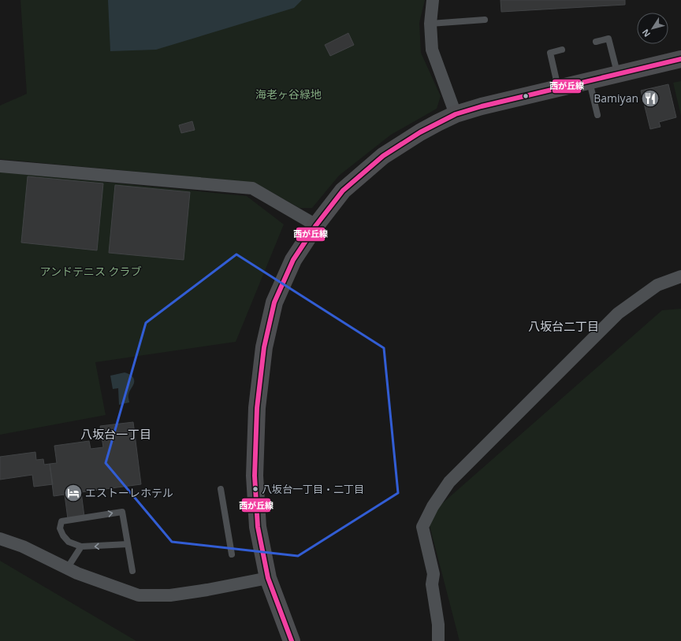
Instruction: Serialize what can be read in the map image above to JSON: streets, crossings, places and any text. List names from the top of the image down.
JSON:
{
  "districts": ["八坂台二丁目", "八坂台一丁目"],
  "parks": ["海老ヶ谷緑地", "アンドテニス クラブ"],
  "places": {
    "restaurant": ["Bamiyan"],
    "other": ["八坂台一丁目・二丁目"],
    "hotel": ["エストーレホテル"]
  },
  "lines": ["transit line 西が丘線"],
  "north": "bottom left"
}
